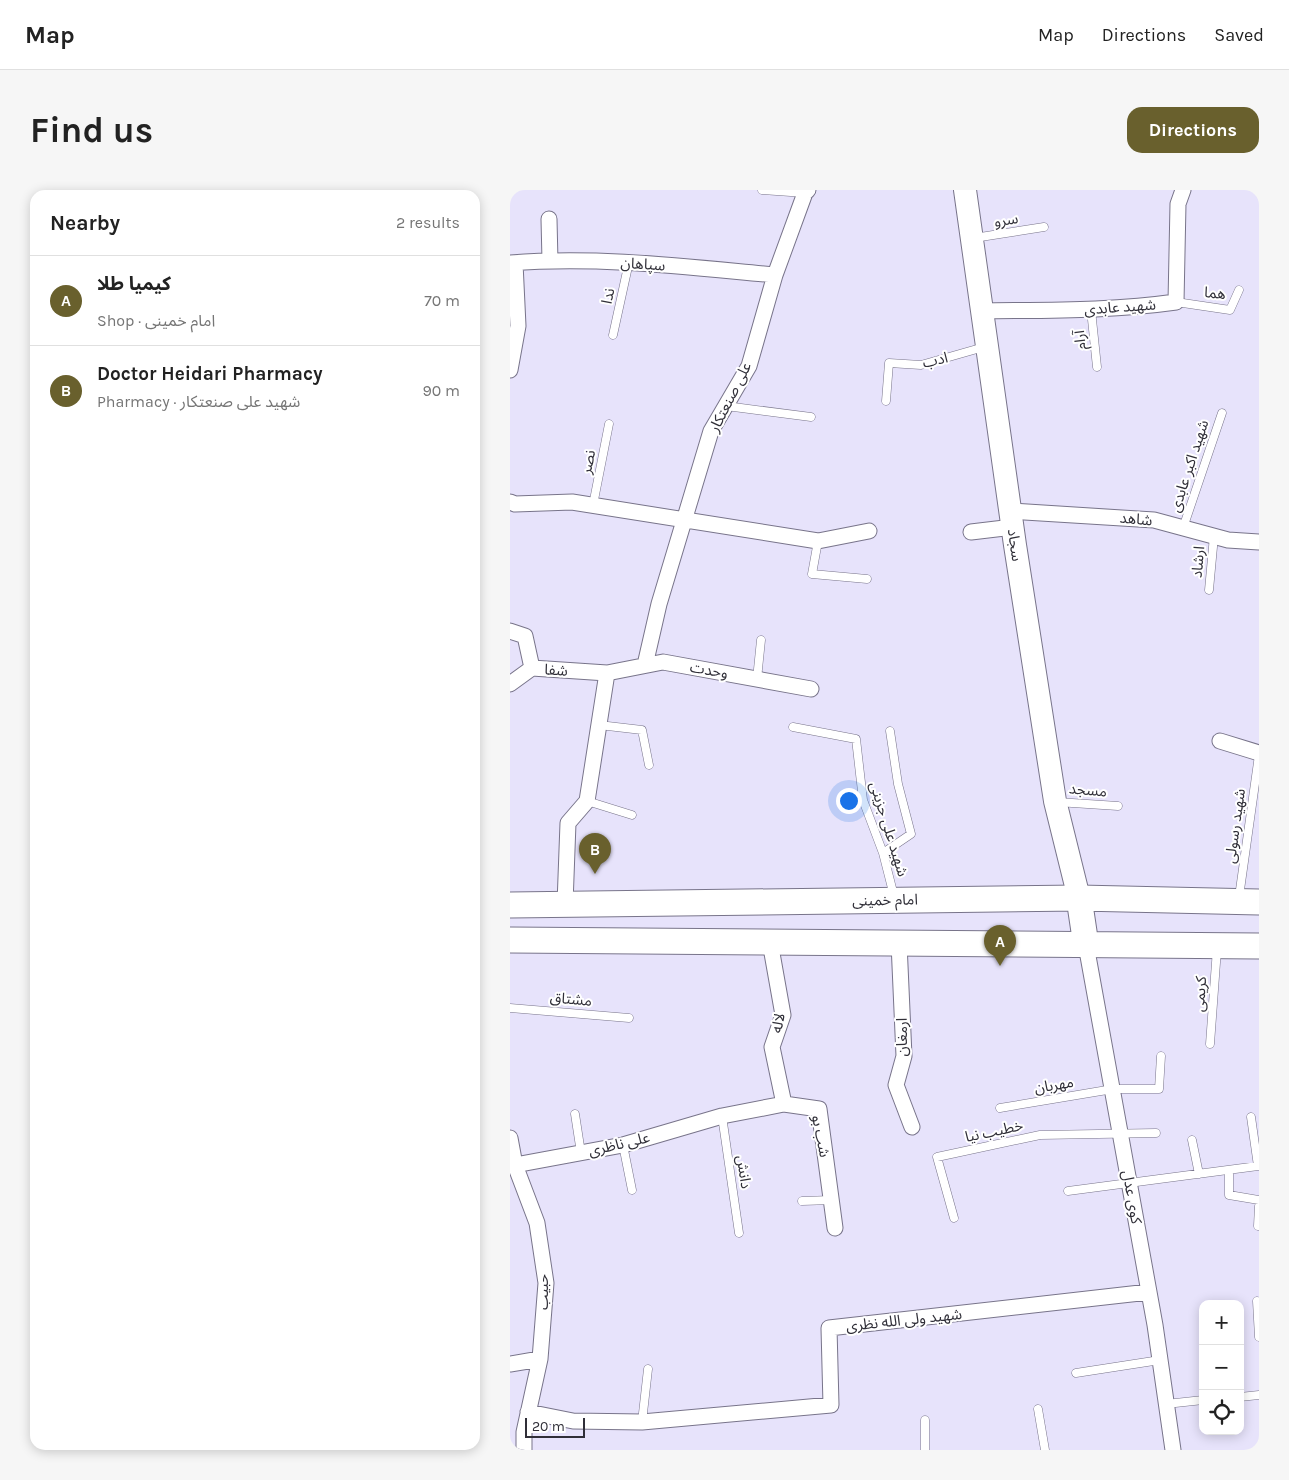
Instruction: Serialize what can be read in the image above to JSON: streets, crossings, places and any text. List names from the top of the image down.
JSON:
{
  "streets": {
    "main road": ["امام خمینی"],
    "street": [
      "سپاهان",
      "شهید عابدی",
      "علی صنعتکار",
      "شاهد",
      "سجاد",
      "شفا",
      "وحدت",
      "لاله",
      "ارمغان",
      "شب بو",
      "علی ناظری",
      "کوی عدل",
      "حبیب",
      "شهید ولی الله نظری"
    ],
    "lane": [
      "سرو",
      "هما",
      "ندا",
      "آرام",
      "ادب",
      "نصر",
      "شهید اکبر عابدی",
      "ارشاد",
      "مسجد",
      "شهید رسولی",
      "شهید علی جزینی",
      "کریمی",
      "مشتاق",
      "مهربان",
      "خطیب نیا",
      "دانش"
    ]
  },
  "crossings": [
    ["سرو", "سجاد"],
    ["سپاهان", "ندا"],
    ["سپاهان", "علی صنعتکار"],
    ["هما", "شهید عابدی"],
    ["شهید عابدی", "آرام"],
    ["شهید عابدی", "سجاد"],
    ["ادب", "سجاد"],
    ["علی صنعتکار", "وحدت"],
    ["شهید اکبر عابدی", "شاهد"],
    ["شاهد", "سجاد"],
    ["شاهد", "ارشاد"],
    ["سجاد", "مسجد"],
    ["سجاد", "امام خمینی"],
    ["شفا", "وحدت"],
    ["شهید رسولی", "امام خمینی"],
    ["شهید علی جزینی", "امام خمینی"],
    ["لاله", "شب بو"],
    ["مهربان", "کوی عدل"],
    ["خطیب نیا", "کوی عدل"],
    ["شب بو", "علی ناظری"],
    ["شب بو", "دانش"],
    ["علی ناظری", "دانش"],
    ["علی ناظری", "حبیب"],
    ["کوی عدل", "شهید ولی الله نظری"],
    ["حبیب", "شهید ولی الله نظری"]
  ],
  "scale_bar": "20 m",
  "page": {
    "header": "Map",
    "nav": ["Map", "Directions", "Saved"],
    "buttons": "Directions",
    "title": "Find us",
    "heading": ["Nearby", "2 results"],
    "list": [
      {
        "mark": "A",
        "name": "کیمیا طلا",
        "note": "Shop · امام خمینی",
        "value": "70 m"
      },
      {
        "mark": "B",
        "name": "Doctor Heidari Pharmacy",
        "note": "Pharmacy · شهید علی صنعتکار",
        "value": "90 m"
      }
    ],
    "pins": ["B", "A"],
    "map_buttons": ["+", "−"],
    "scale": "20 m"
  }
}
